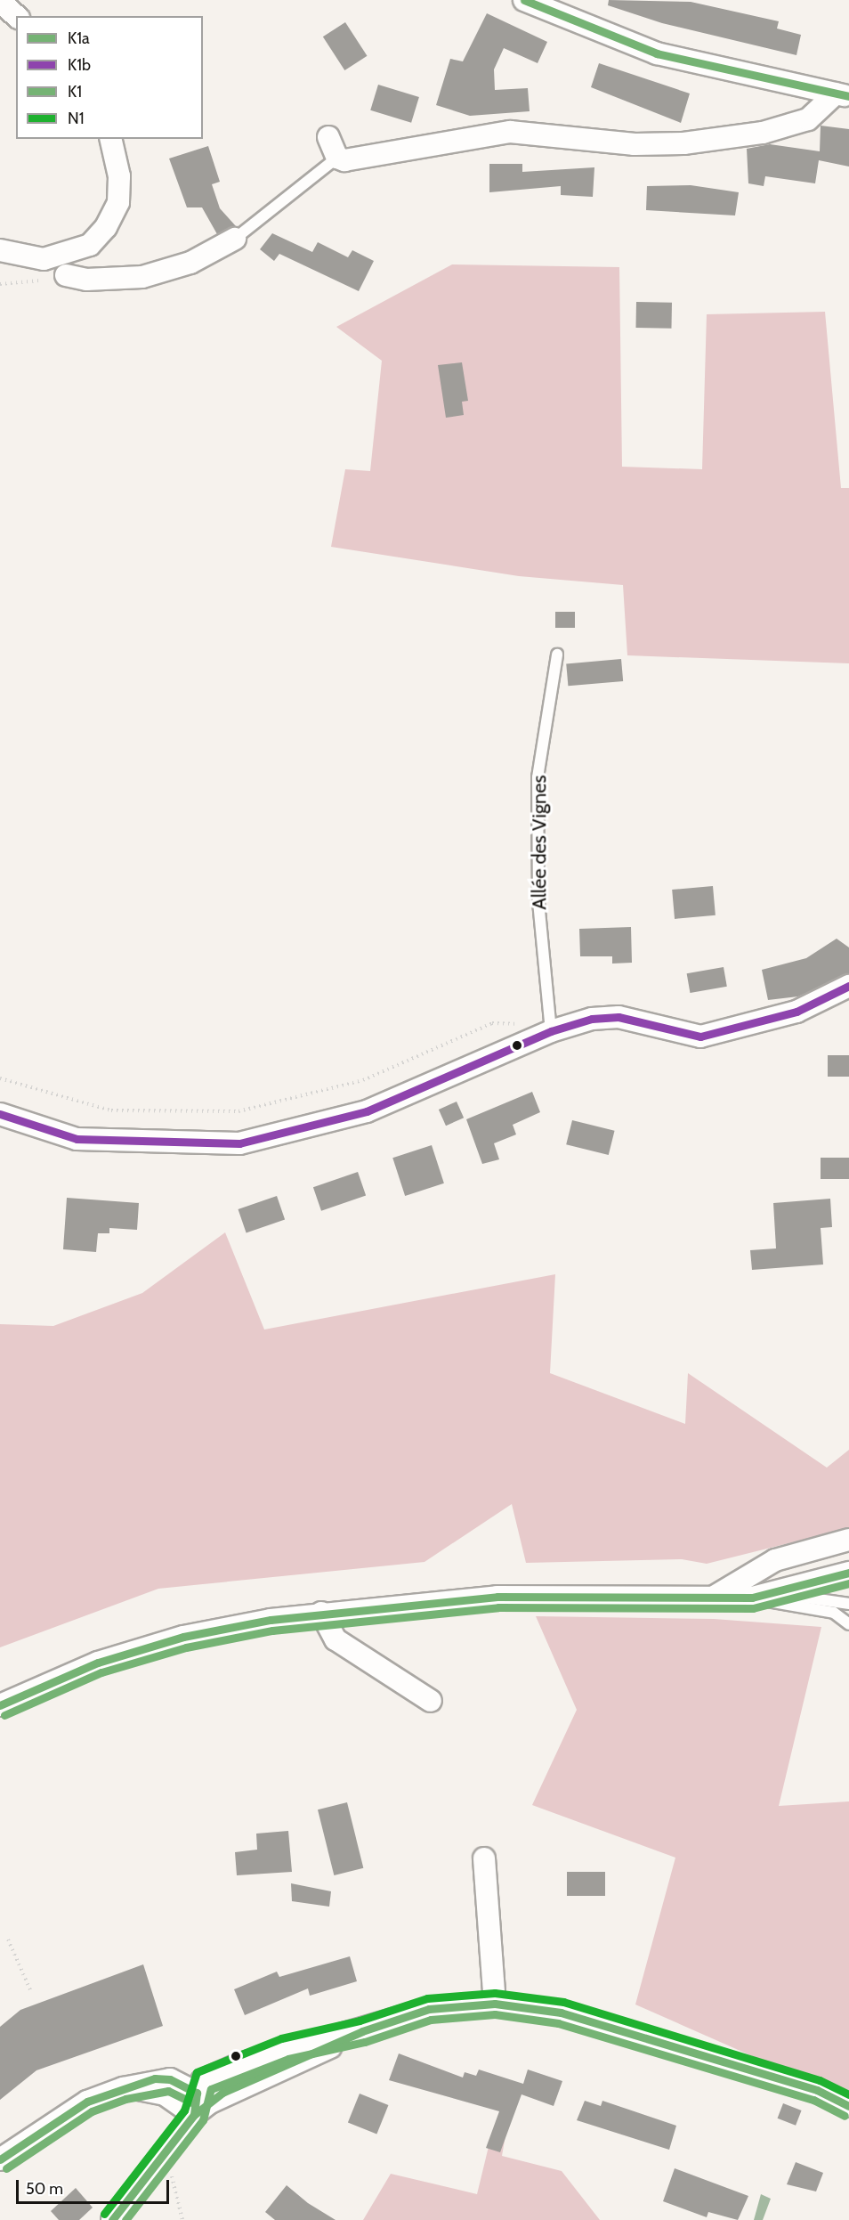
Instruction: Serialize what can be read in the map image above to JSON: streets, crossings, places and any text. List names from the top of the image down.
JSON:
{
  "streets": {
    "lane": ["Allée des Vignes"]
  },
  "lines": [
    "transit line K1a",
    "transit line K1b",
    "transit line K1",
    "transit line N1"
  ],
  "legend": [
    "K1a",
    "K1b",
    "K1",
    "N1"
  ],
  "scale_bar": "50 m"
}
